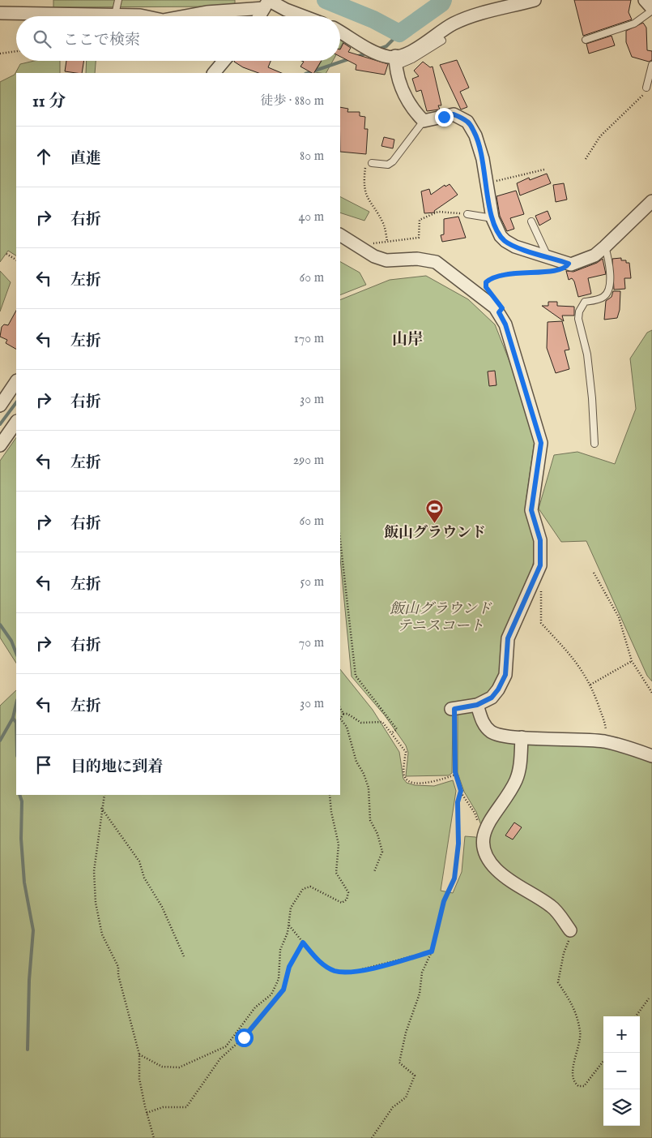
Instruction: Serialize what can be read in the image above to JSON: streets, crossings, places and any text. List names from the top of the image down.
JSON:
{
  "districts": ["山岸"],
  "parks": ["飯山グラウンド テニスコート"],
  "places": {
    "sports": ["飯山グラウンド"]
  },
  "page": {
    "search": "ここで検索",
    "heading": ["11 分", "徒歩 · 880 m"],
    "list": [
      ["直進", "80 m"],
      ["右折", "40 m"],
      ["左折", "60 m"],
      ["左折", "170 m"],
      ["右折", "30 m"],
      ["左折", "290 m"],
      ["右折", "60 m"],
      ["左折", "50 m"],
      ["右折", "70 m"],
      ["左折", "30 m"],
      "目的地に到着"
    ],
    "map_buttons": ["+", "−"]
  }
}
